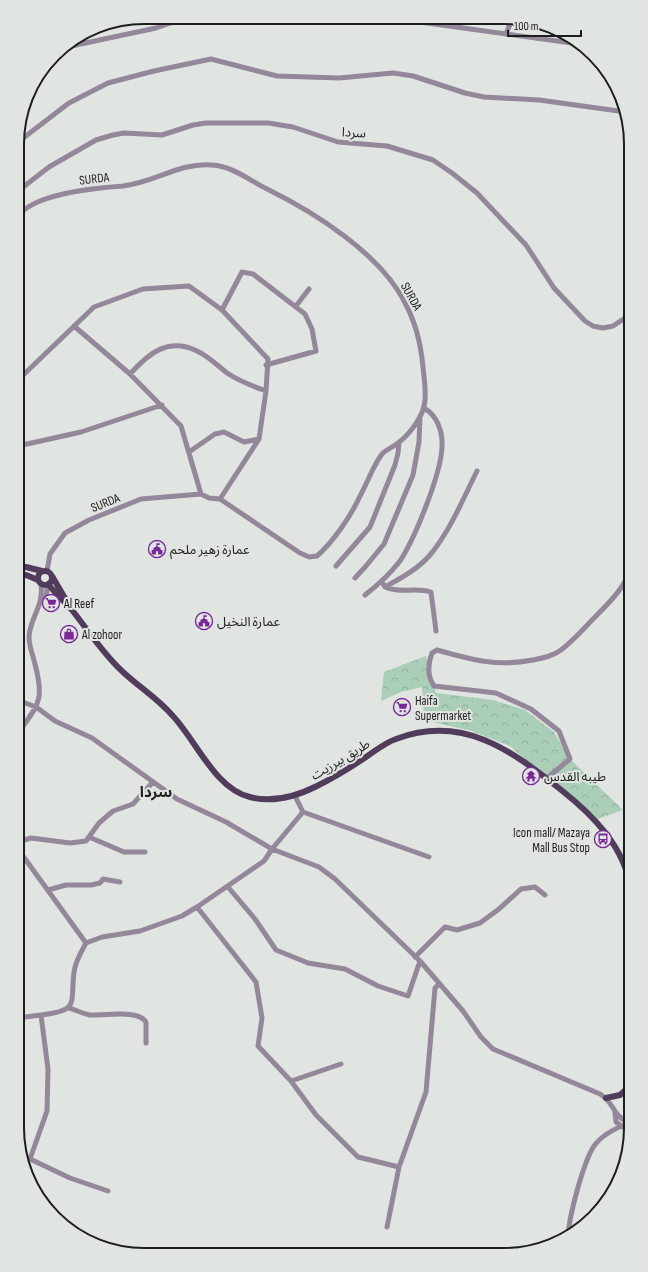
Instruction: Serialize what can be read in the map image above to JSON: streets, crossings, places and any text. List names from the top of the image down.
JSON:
{
  "streets": {
    "main road": ["طريق بيرزيت"],
    "street": ["سردا", "SURDA"]
  },
  "districts": ["سردا"],
  "places": {
    "public building": ["عمارة زهير ملحم", "عمارة النخيل"],
    "supermarket": ["Al Reef", "Haifa Supermarket"],
    "shop": ["Al zohoor"],
    "temple": ["طيبه القدس"],
    "bus stop": ["Icon mall/ Mazaya Mall Bus Stop"]
  },
  "scale_bar": "100 m"
}
